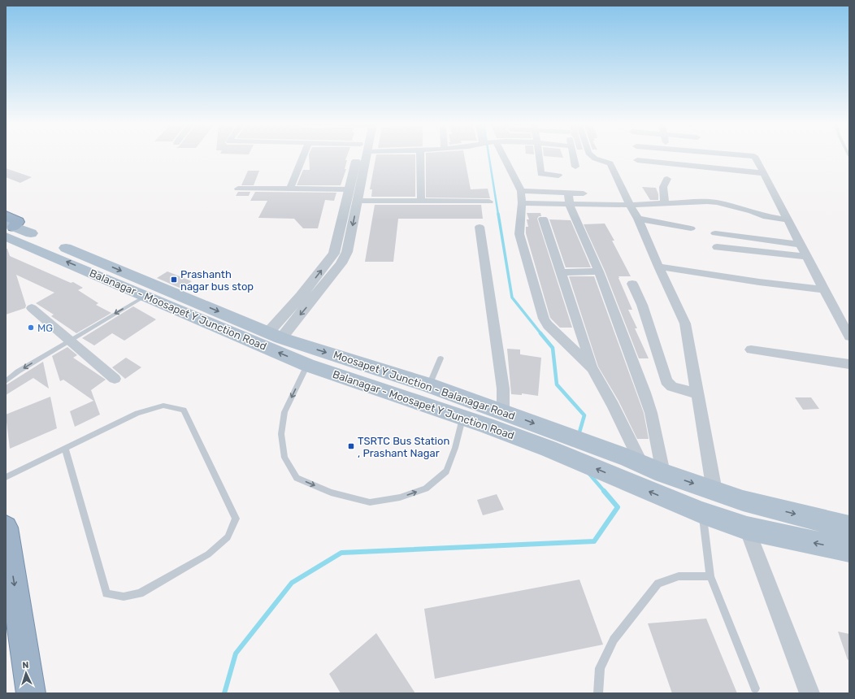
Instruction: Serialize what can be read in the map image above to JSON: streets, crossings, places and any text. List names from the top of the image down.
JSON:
{
  "streets": {
    "main road": ["Balanagar - Moosapet Y Junction Road", "Moosapet Y Junction - Balanagar Road"]
  },
  "crossings": [
    ["Balanagar - Moosapet Y Junction Road", "Moosapet Y Junction - Balanagar Road"]
  ],
  "one_way": ["Moosapet Y Junction - Balanagar Road"],
  "places": {
    "transit": ["Prashanth nagar bus stop", "TSRTC Bus Station , Prashant Nagar"],
    "other": ["MG"]
  },
  "north": "top"
}
